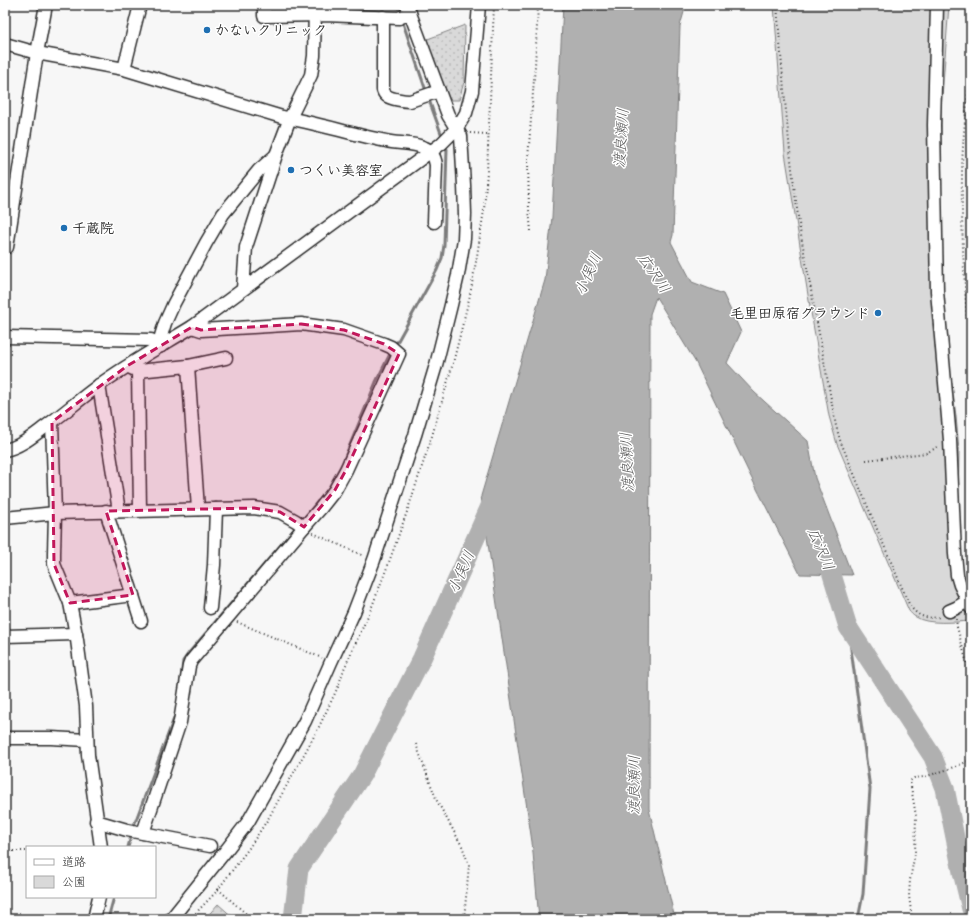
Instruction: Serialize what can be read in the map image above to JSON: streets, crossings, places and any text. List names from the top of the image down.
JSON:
{
  "water": ["渡良瀬川", "広沢川", "小俣川"],
  "places": [
    "かないクリニック",
    "つくい美容室",
    "千蔵院",
    "毛里田原宿グラウンド"
  ],
  "legend": ["道路", "公園"]
}
